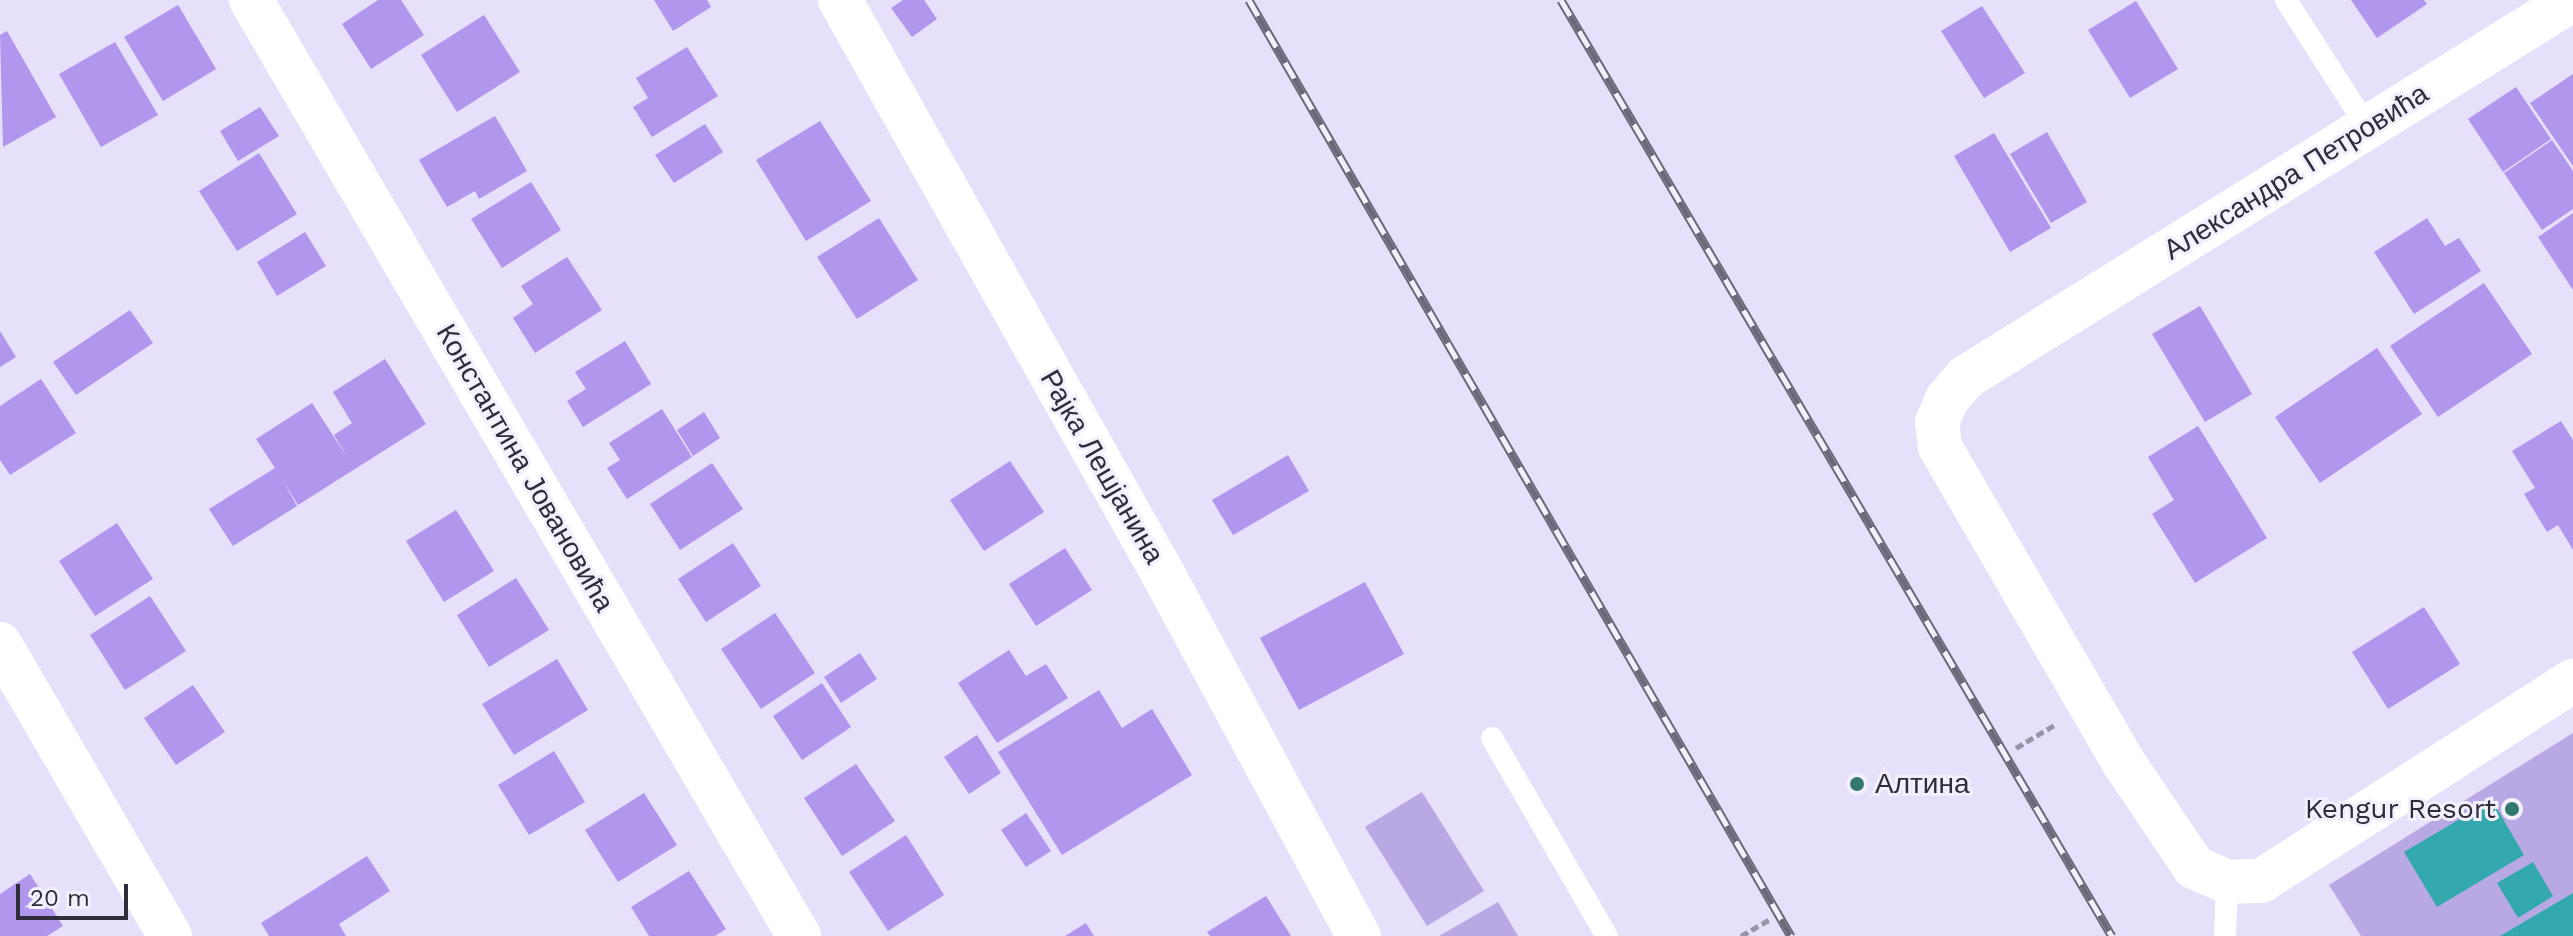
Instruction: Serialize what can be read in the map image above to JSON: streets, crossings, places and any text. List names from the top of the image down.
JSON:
{
  "streets": {
    "street": ["Александра Петровића", "Рајка Лешјанина", "Константина Јовановића"]
  },
  "places": ["Алтина", "Kengur Resort"],
  "scale_bar": "20 m"
}
